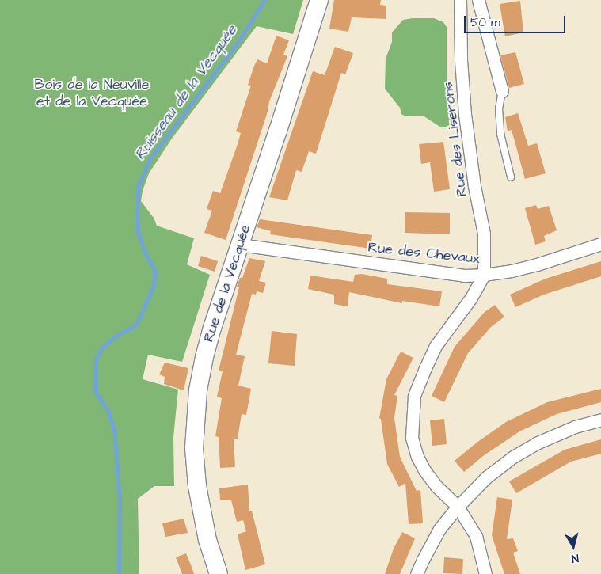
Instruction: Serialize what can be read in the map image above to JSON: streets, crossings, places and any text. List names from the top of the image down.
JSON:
{
  "streets": {
    "main road": ["Rue de la Vecquée"],
    "street": ["Rue des Liserons", "Rue des Chevaux"]
  },
  "crossings": [
    ["Rue des Liserons", "Rue des Chevaux"],
    ["Rue des Chevaux", "Rue de la Vecquée"]
  ],
  "water": ["Ruisseau de la Vecquée"],
  "parks": ["Bois de la Neuville et de la Vecquée"],
  "scale_bar": "50 m",
  "north": "bottom"
}
